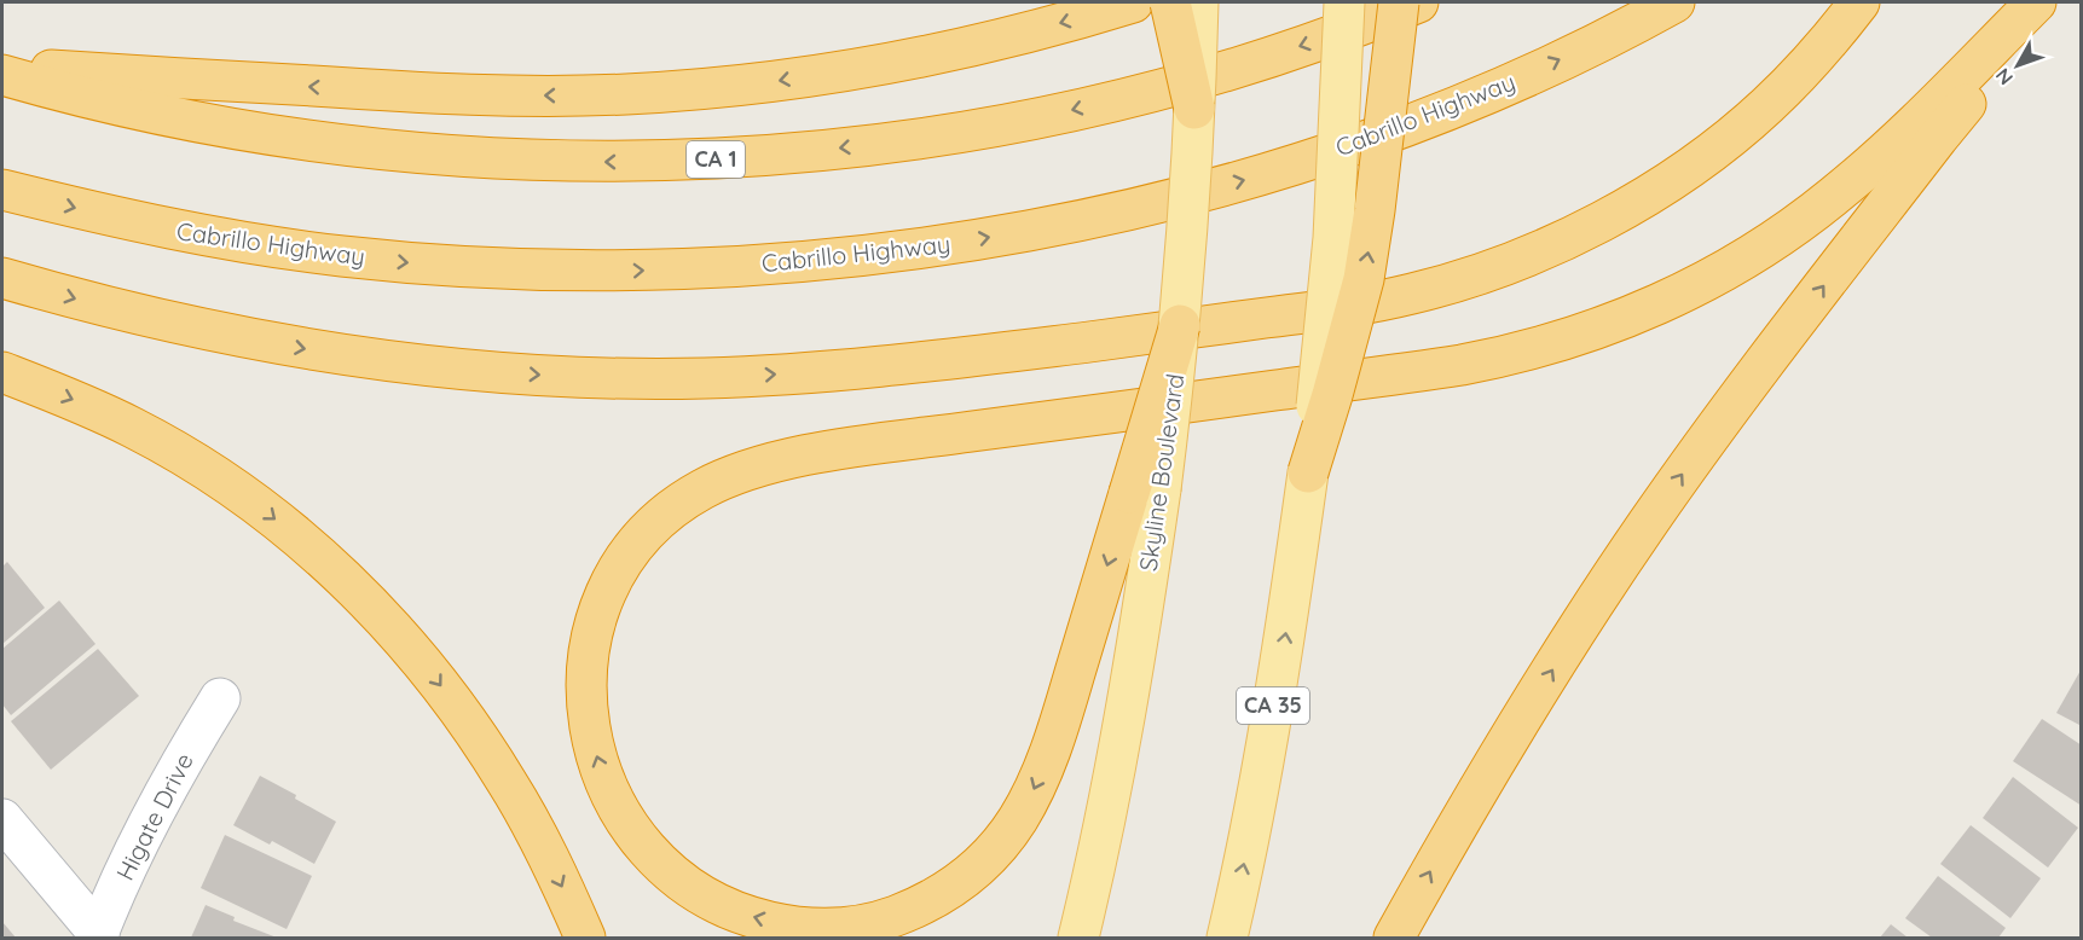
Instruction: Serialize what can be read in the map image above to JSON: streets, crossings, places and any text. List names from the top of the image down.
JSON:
{
  "streets": {
    "highway": ["Cabrillo Highway", "CA 1"],
    "main road": ["Skyline Boulevard", "CA 35"],
    "street": ["Higate Drive"]
  },
  "north": "bottom left"
}
